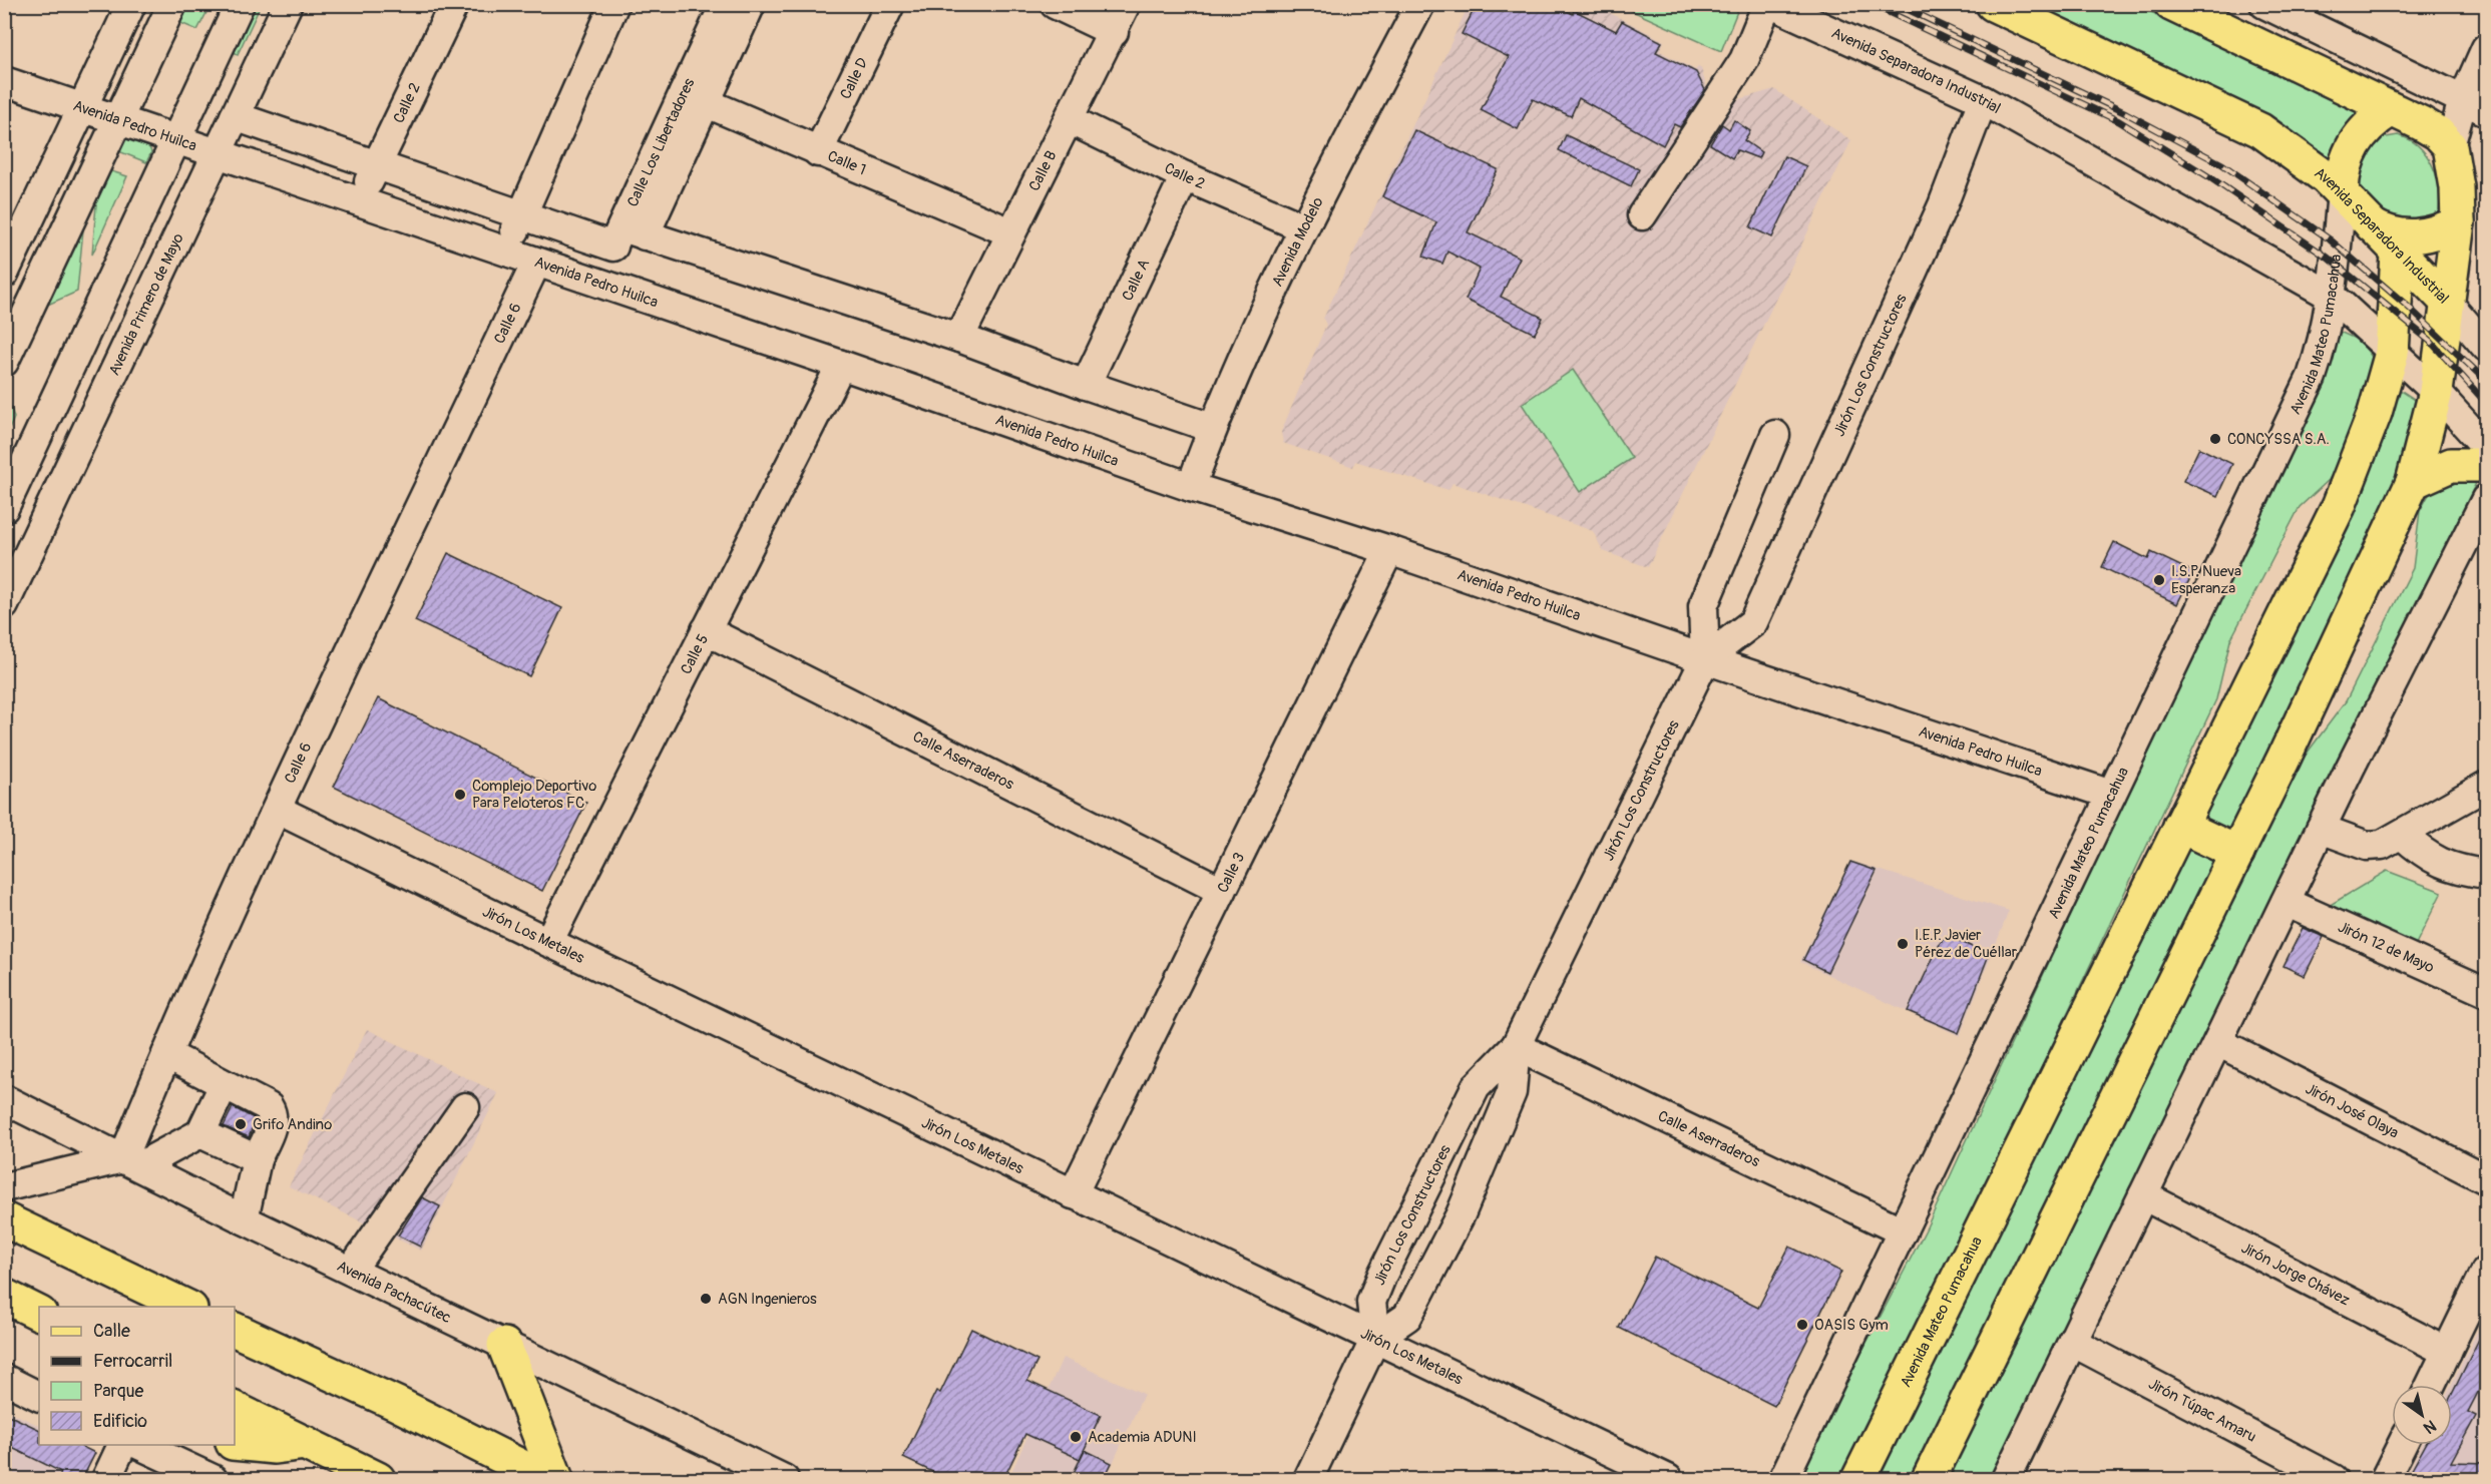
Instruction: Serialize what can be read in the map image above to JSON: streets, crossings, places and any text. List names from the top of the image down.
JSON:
{
  "streets": {
    "main road": ["Avenida Separadora Industrial", "Avenida Mateo Pumacahua"],
    "street": [
      "Calle D",
      "Calle 2",
      "Avenida Pedro Huilca",
      "Calle Los Libertadores",
      "Calle 1",
      "Calle B",
      "Avenida Modelo",
      "Calle A",
      "Avenida Primero de Mayo",
      "Calle 6",
      "Jirón Los Constructores",
      "Calle 5",
      "Calle Aserraderos",
      "Calle 3",
      "Jirón Los Metales",
      "Jirón 12 de Mayo",
      "Jirón José Olaya",
      "Jirón Jorge Chávez",
      "Avenida Pachacútec",
      "Jirón Túpac Amaru"
    ]
  },
  "crossings": [
    ["Avenida Separadora Industrial", "Avenida Mateo Pumacahua"],
    ["Avenida Separadora Industrial", "Jirón Los Constructores"],
    ["Calle D", "Calle 1"],
    ["Calle 2", "Avenida Pedro Huilca"],
    ["Calle 2", "Calle B"],
    ["Calle 2", "Avenida Modelo"],
    ["Calle 2", "Calle A"],
    ["Avenida Pedro Huilca", "Calle Los Libertadores"],
    ["Avenida Pedro Huilca", "Avenida Modelo"],
    ["Avenida Pedro Huilca", "Avenida Primero de Mayo"],
    ["Avenida Pedro Huilca", "Calle 6"],
    ["Avenida Pedro Huilca", "Avenida Mateo Pumacahua"],
    ["Avenida Pedro Huilca", "Jirón Los Constructores"],
    ["Avenida Pedro Huilca", "Calle 5"],
    ["Avenida Pedro Huilca", "Calle 3"],
    ["Calle Los Libertadores", "Calle 1"],
    ["Calle 1", "Calle B"],
    ["Calle 6", "Jirón Los Metales"],
    ["Calle 6", "Avenida Pachacútec"],
    ["Avenida Mateo Pumacahua", "Calle Aserraderos"],
    ["Jirón Los Constructores", "Calle Aserraderos"],
    ["Jirón Los Constructores", "Jirón Los Metales"],
    ["Calle 5", "Calle Aserraderos"],
    ["Calle 5", "Jirón Los Metales"],
    ["Calle Aserraderos", "Calle 3"],
    ["Calle 3", "Jirón Los Metales"]
  ],
  "places": [
    "CONCYSSA S.A.",
    "I.S.P. Nueva Esperanza",
    "Complejo Deportivo Para Peloteros FC",
    "I.E.P. Javier Pérez de Cuéllar",
    "Grifo Andino",
    "AGN Ingenieros",
    "OASIS Gym",
    "Academia ADUNI"
  ],
  "legend": [
    "Calle",
    "Ferrocarril",
    "Parque",
    "Edificio"
  ],
  "north": "bottom right"
}
